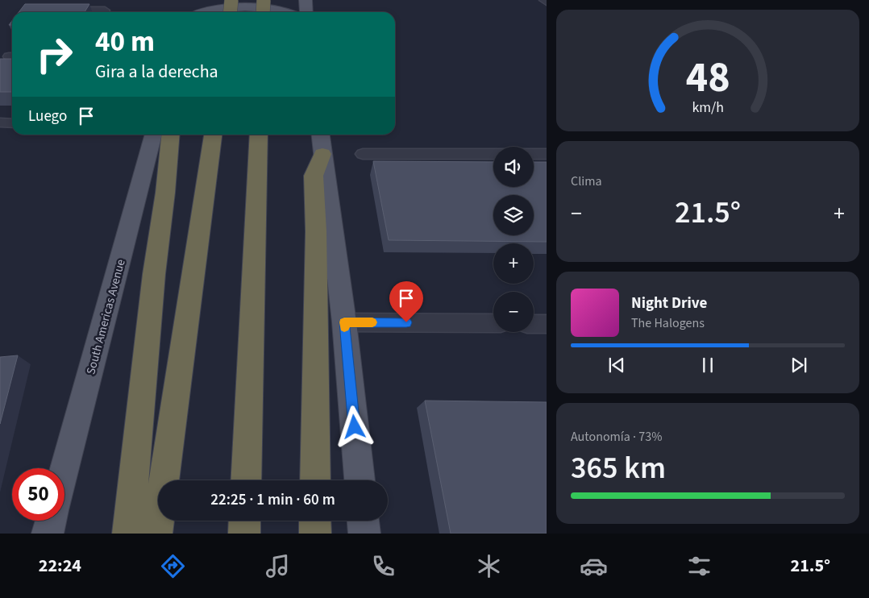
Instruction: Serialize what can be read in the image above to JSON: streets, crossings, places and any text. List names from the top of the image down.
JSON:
{
  "streets": {
    "main road": ["South Americas Avenue"]
  },
  "page": {
    "turn": ["40 m", "Gira a la derecha"],
    "then": "Luego",
    "tile": [
      "Clima",
      ["Autonomía · 73%", "365 km"]
    ],
    "map_buttons": ["+", "−"],
    "heat": ["−", "21.5°", "+"],
    "song": ["Night Drive", "The Halogens"],
    "limit": "50",
    "trip": "22:25 · 1 min · 60 m",
    "tabs": ["22:24", "21.5°"],
    "gauge": ["48", "km/h"]
  }
}
